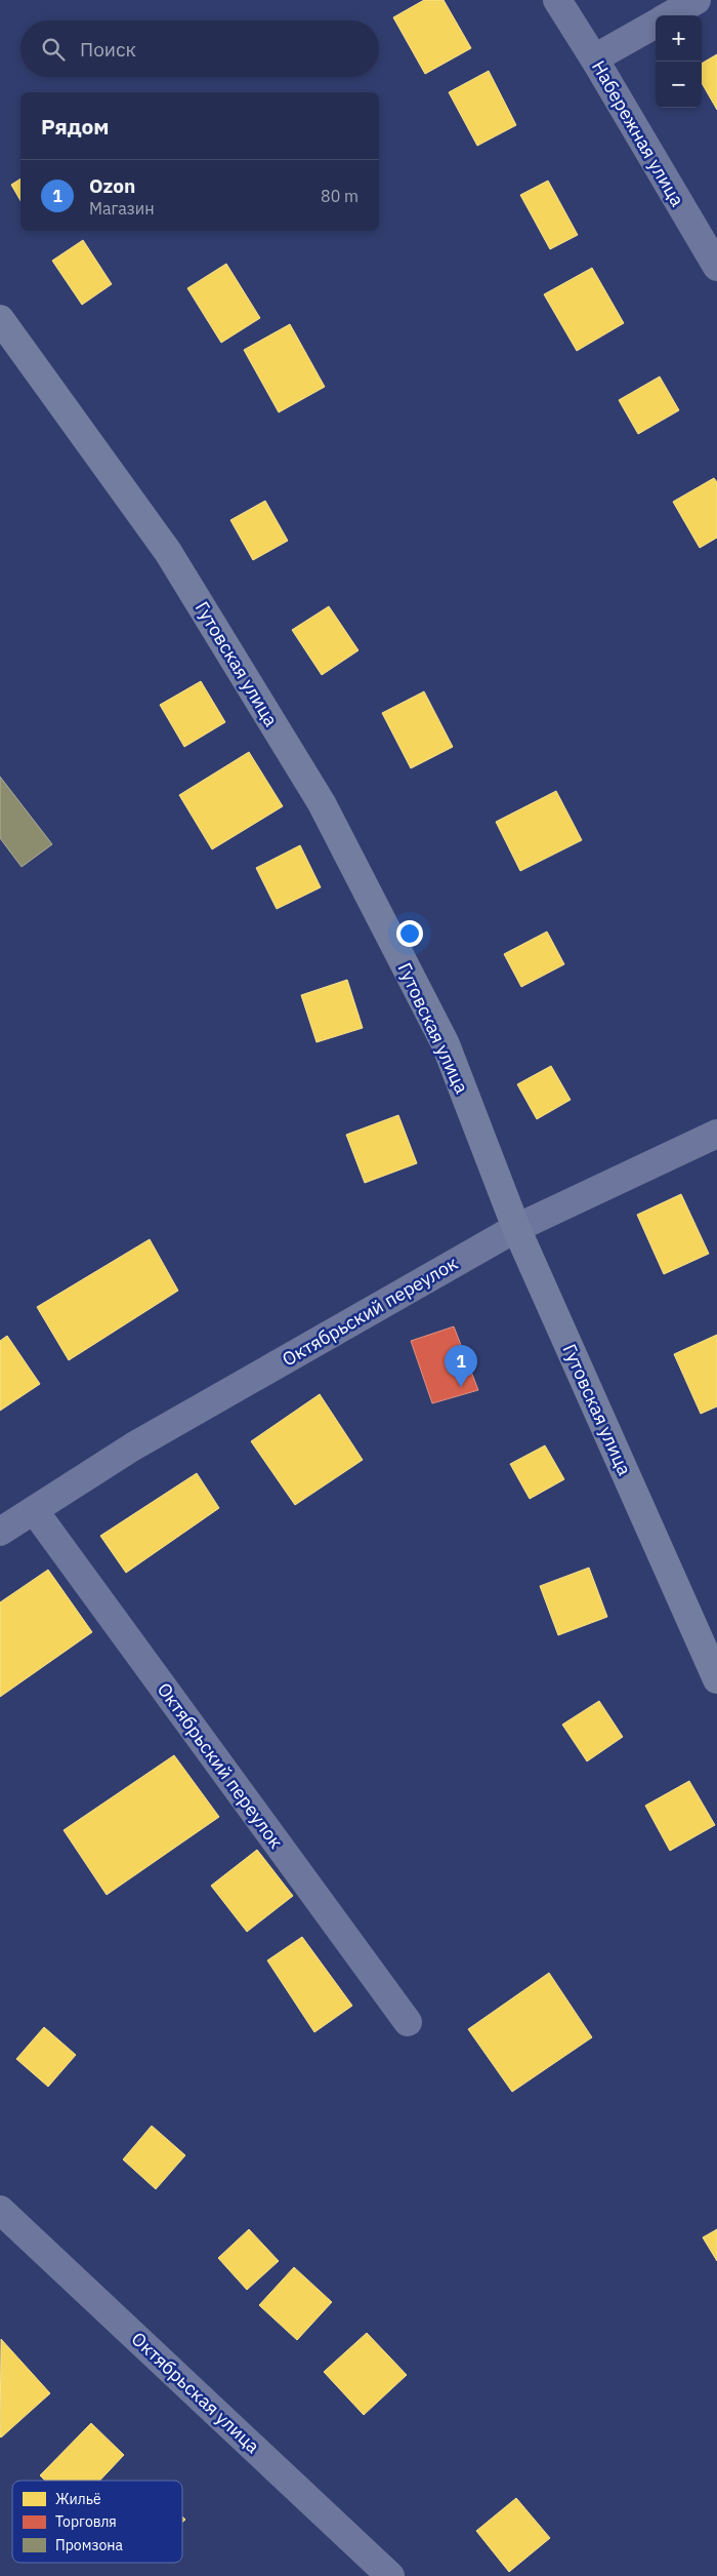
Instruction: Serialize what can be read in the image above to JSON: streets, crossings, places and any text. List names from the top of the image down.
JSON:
{
  "streets": {
    "street": [
      "Набережная улица",
      "Гутовская улица",
      "Октябрьский переулок",
      "Октябрьская улица"
    ]
  },
  "crossings": [
    ["Гутовская улица", "Октябрьский переулок"]
  ],
  "legend": ["Жильё", "Торговля", "Промзона"],
  "page": {
    "map_buttons": ["+", "−"],
    "search": "Поиск",
    "heading": "Рядом",
    "list": [
      {
        "mark": "1",
        "name": "Ozon",
        "note": "Магазин",
        "value": "80 m"
      }
    ],
    "pins": "1"
  }
}
